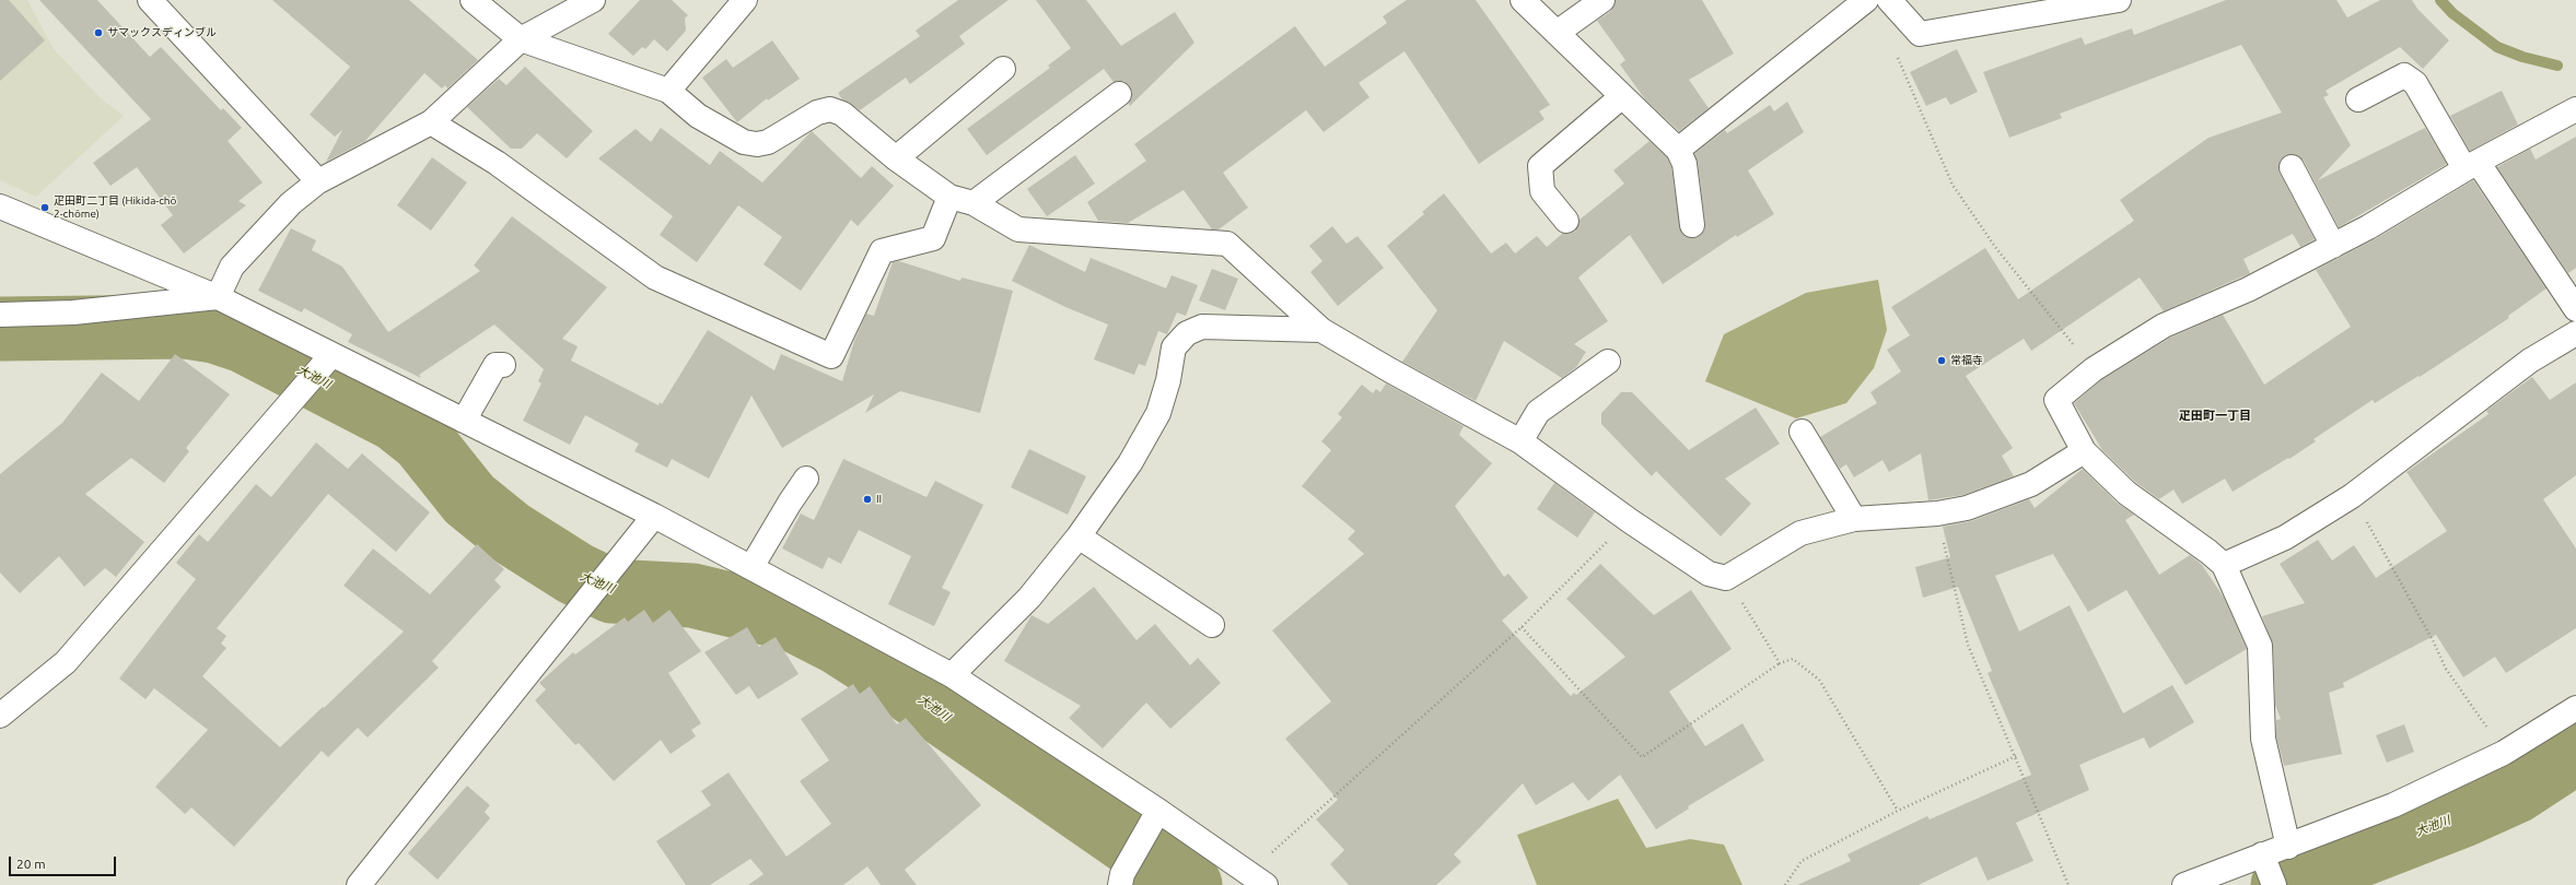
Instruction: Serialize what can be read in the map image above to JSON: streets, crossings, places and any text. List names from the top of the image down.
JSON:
{
  "districts": ["疋田町一丁目"],
  "water": ["大池川"],
  "places": [
    "サマックスディンブル",
    "疋田町二丁目 (Hikida-chō 2-chōme)",
    "常福寺",
    "II"
  ],
  "scale_bar": "20 m"
}
